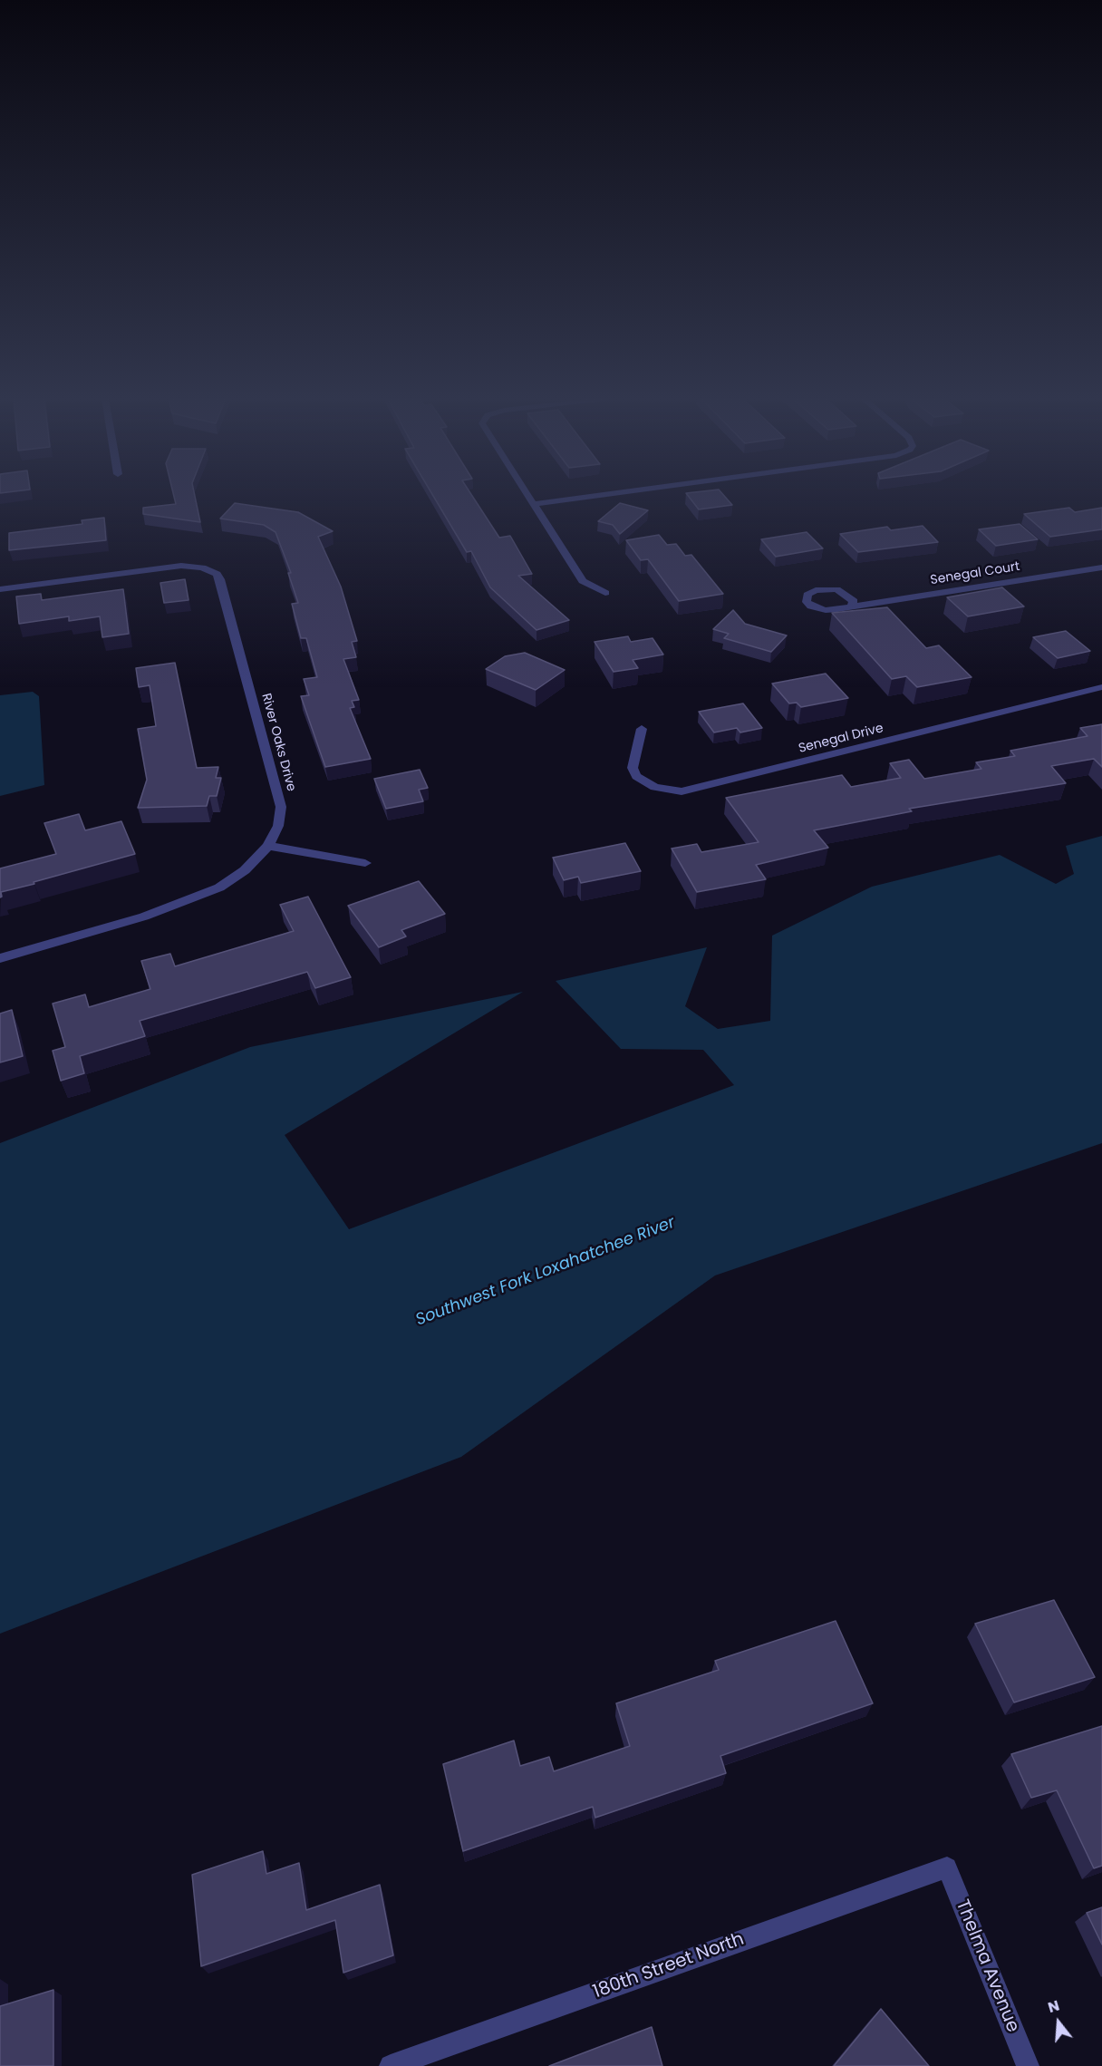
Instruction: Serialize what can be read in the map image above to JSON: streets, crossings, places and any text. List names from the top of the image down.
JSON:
{
  "streets": {
    "street": [
      "Senegal Court",
      "Senegal Drive",
      "River Oaks Drive",
      "180th Street North",
      "Thelma Avenue"
    ]
  },
  "crossings": [
    ["180th Street North", "Thelma Avenue"]
  ],
  "water": ["Southwest Fork Loxahatchee River"],
  "north": "top"
}
